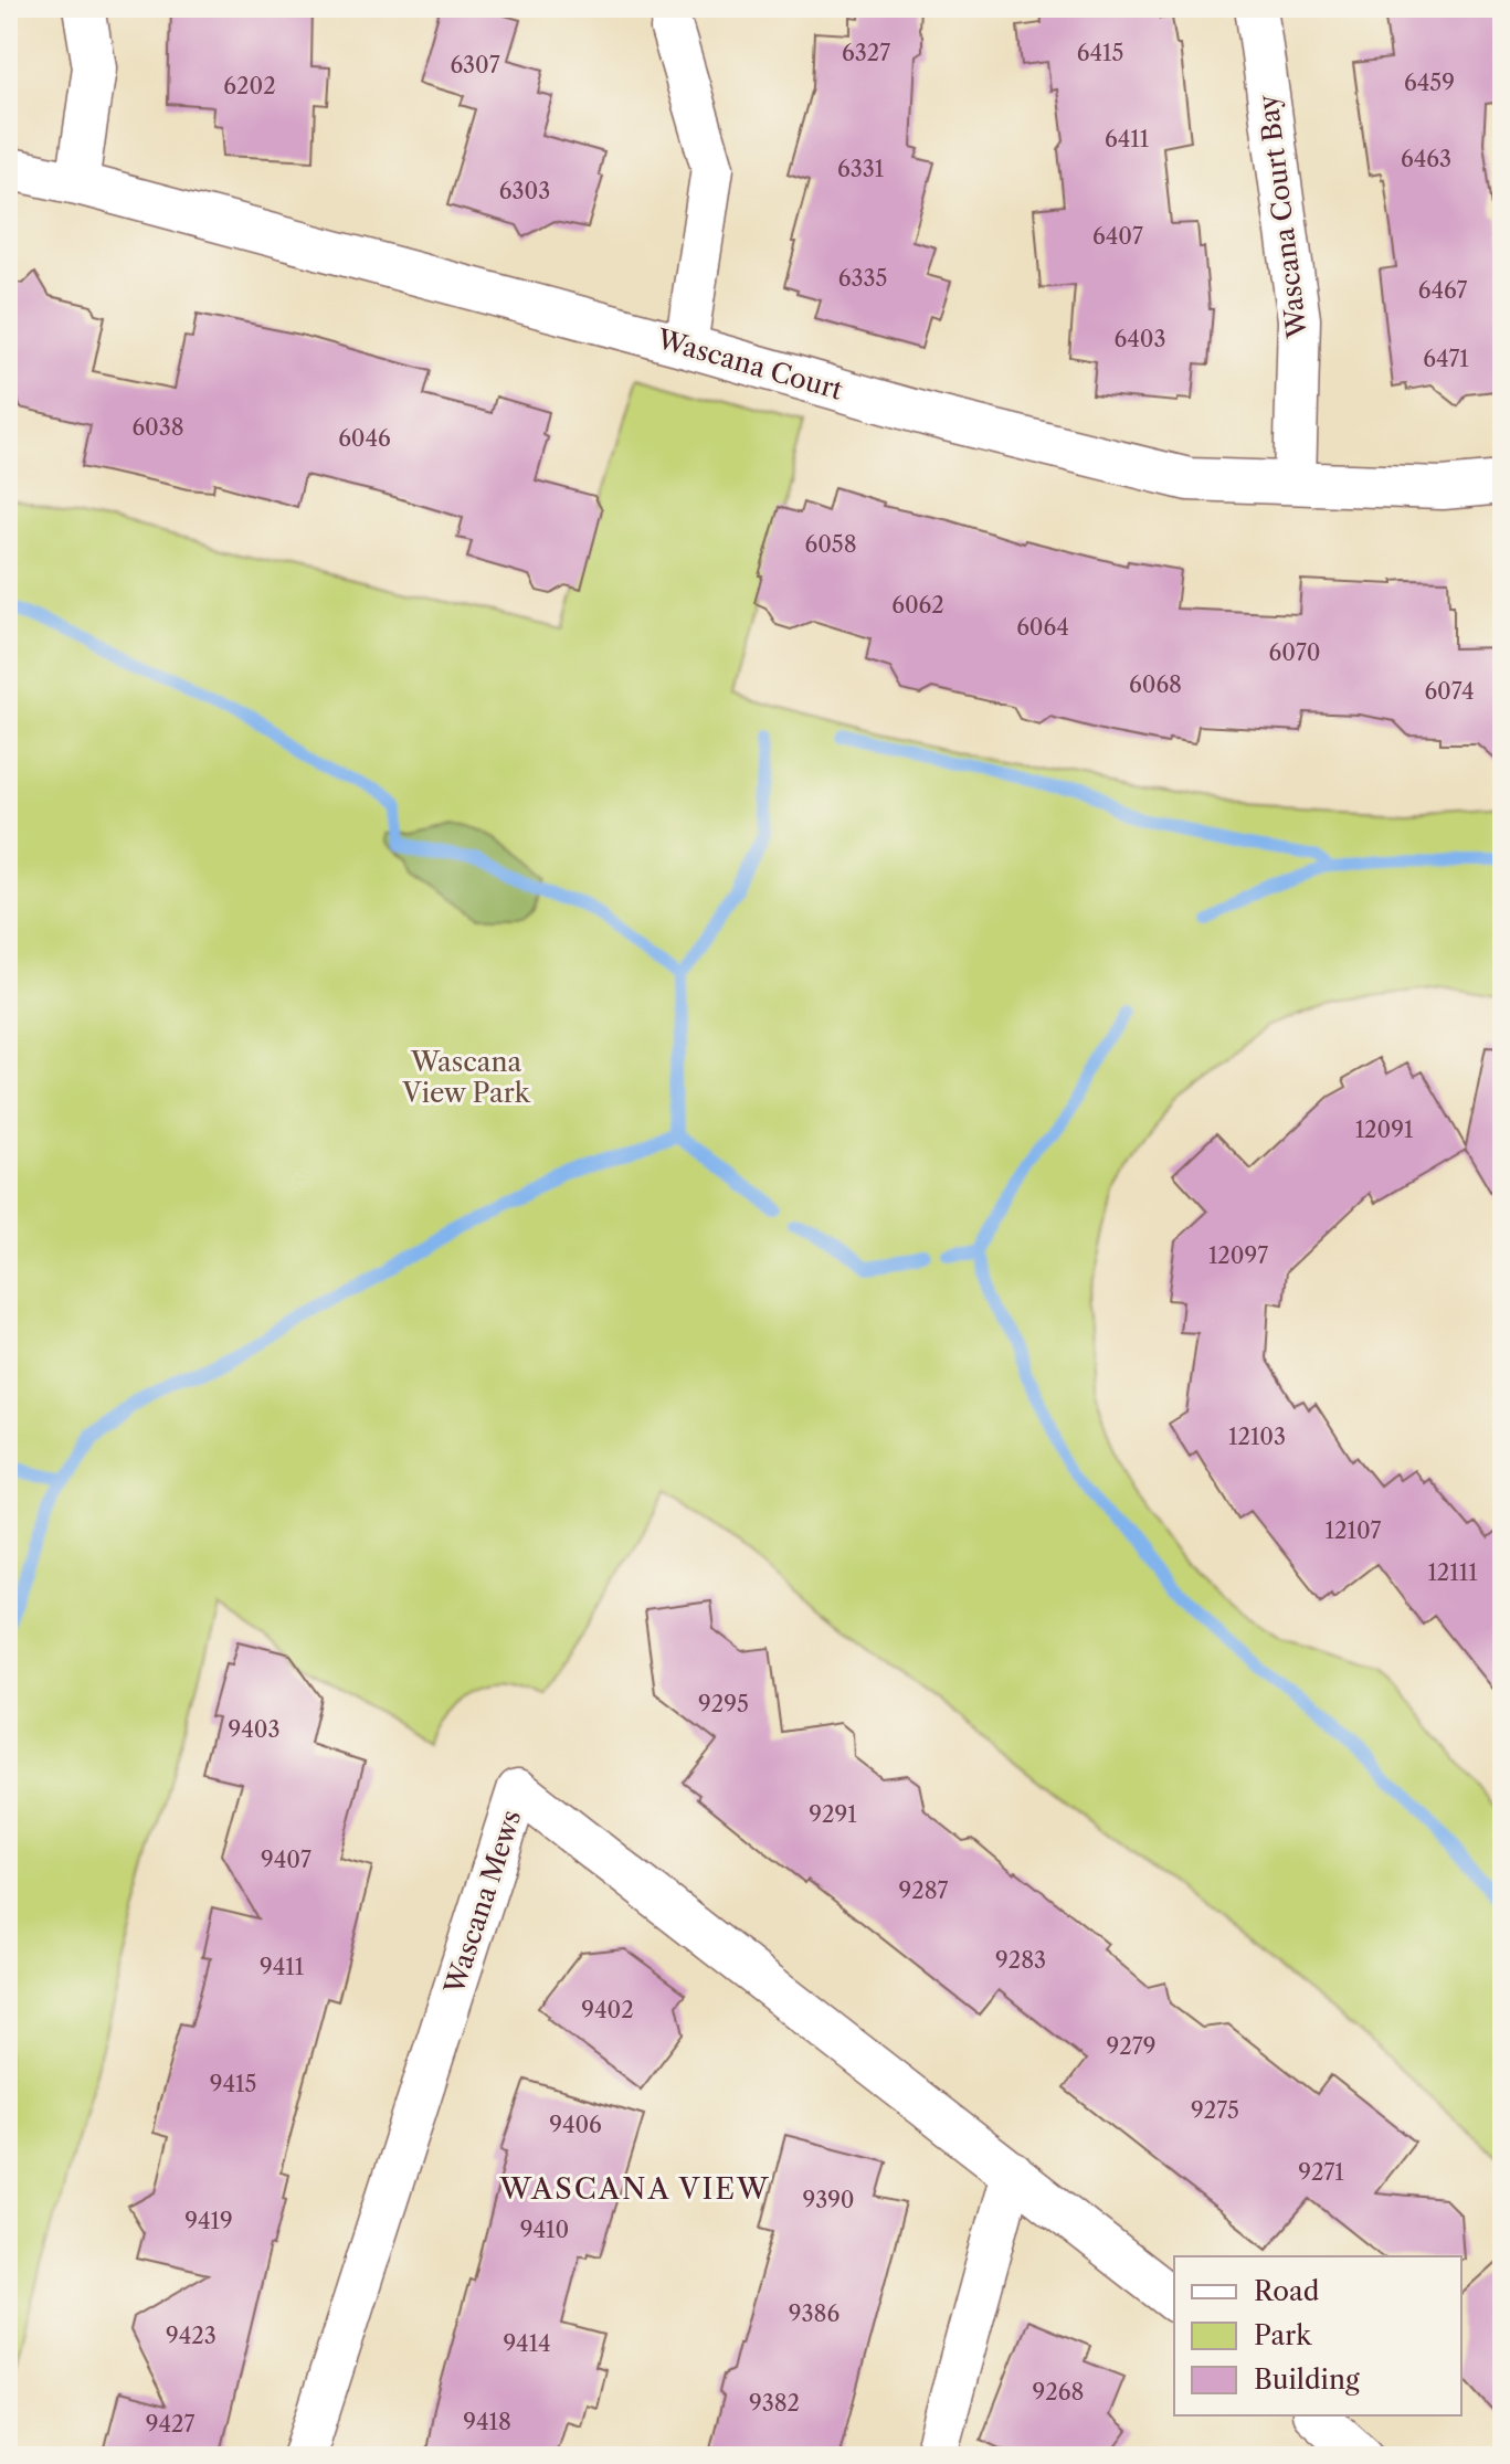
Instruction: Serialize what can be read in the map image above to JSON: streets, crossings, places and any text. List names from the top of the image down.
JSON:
{
  "streets": {
    "street": ["Wascana Court Bay", "Wascana Court", "Wascana Mews"]
  },
  "crossings": [
    ["Wascana Court Bay", "Wascana Court"]
  ],
  "districts": ["WASCANA VIEW"],
  "parks": ["Wascana View Park"],
  "house_numbers": [
    "6327",
    "6415",
    "6307",
    "6459",
    "6202",
    "6411",
    "6463",
    "6331",
    "6303",
    "6407",
    "6335",
    "6467",
    "6403",
    "6471",
    "6038",
    "6046",
    "6058",
    "6062",
    "6064",
    "6070",
    "6068",
    "6074",
    "12091",
    "12097",
    "12103",
    "12107",
    "12111",
    "9295",
    "9403",
    "9291",
    "9407",
    "9287",
    "9283",
    "9411",
    "9402",
    "9279",
    "9415",
    "9275",
    "9406",
    "9271",
    "9390",
    "9419",
    "9410",
    "9386",
    "9423",
    "9414",
    "9268",
    "9382",
    "9418",
    "9427"
  ],
  "legend": ["Road", "Park", "Building"]
}
